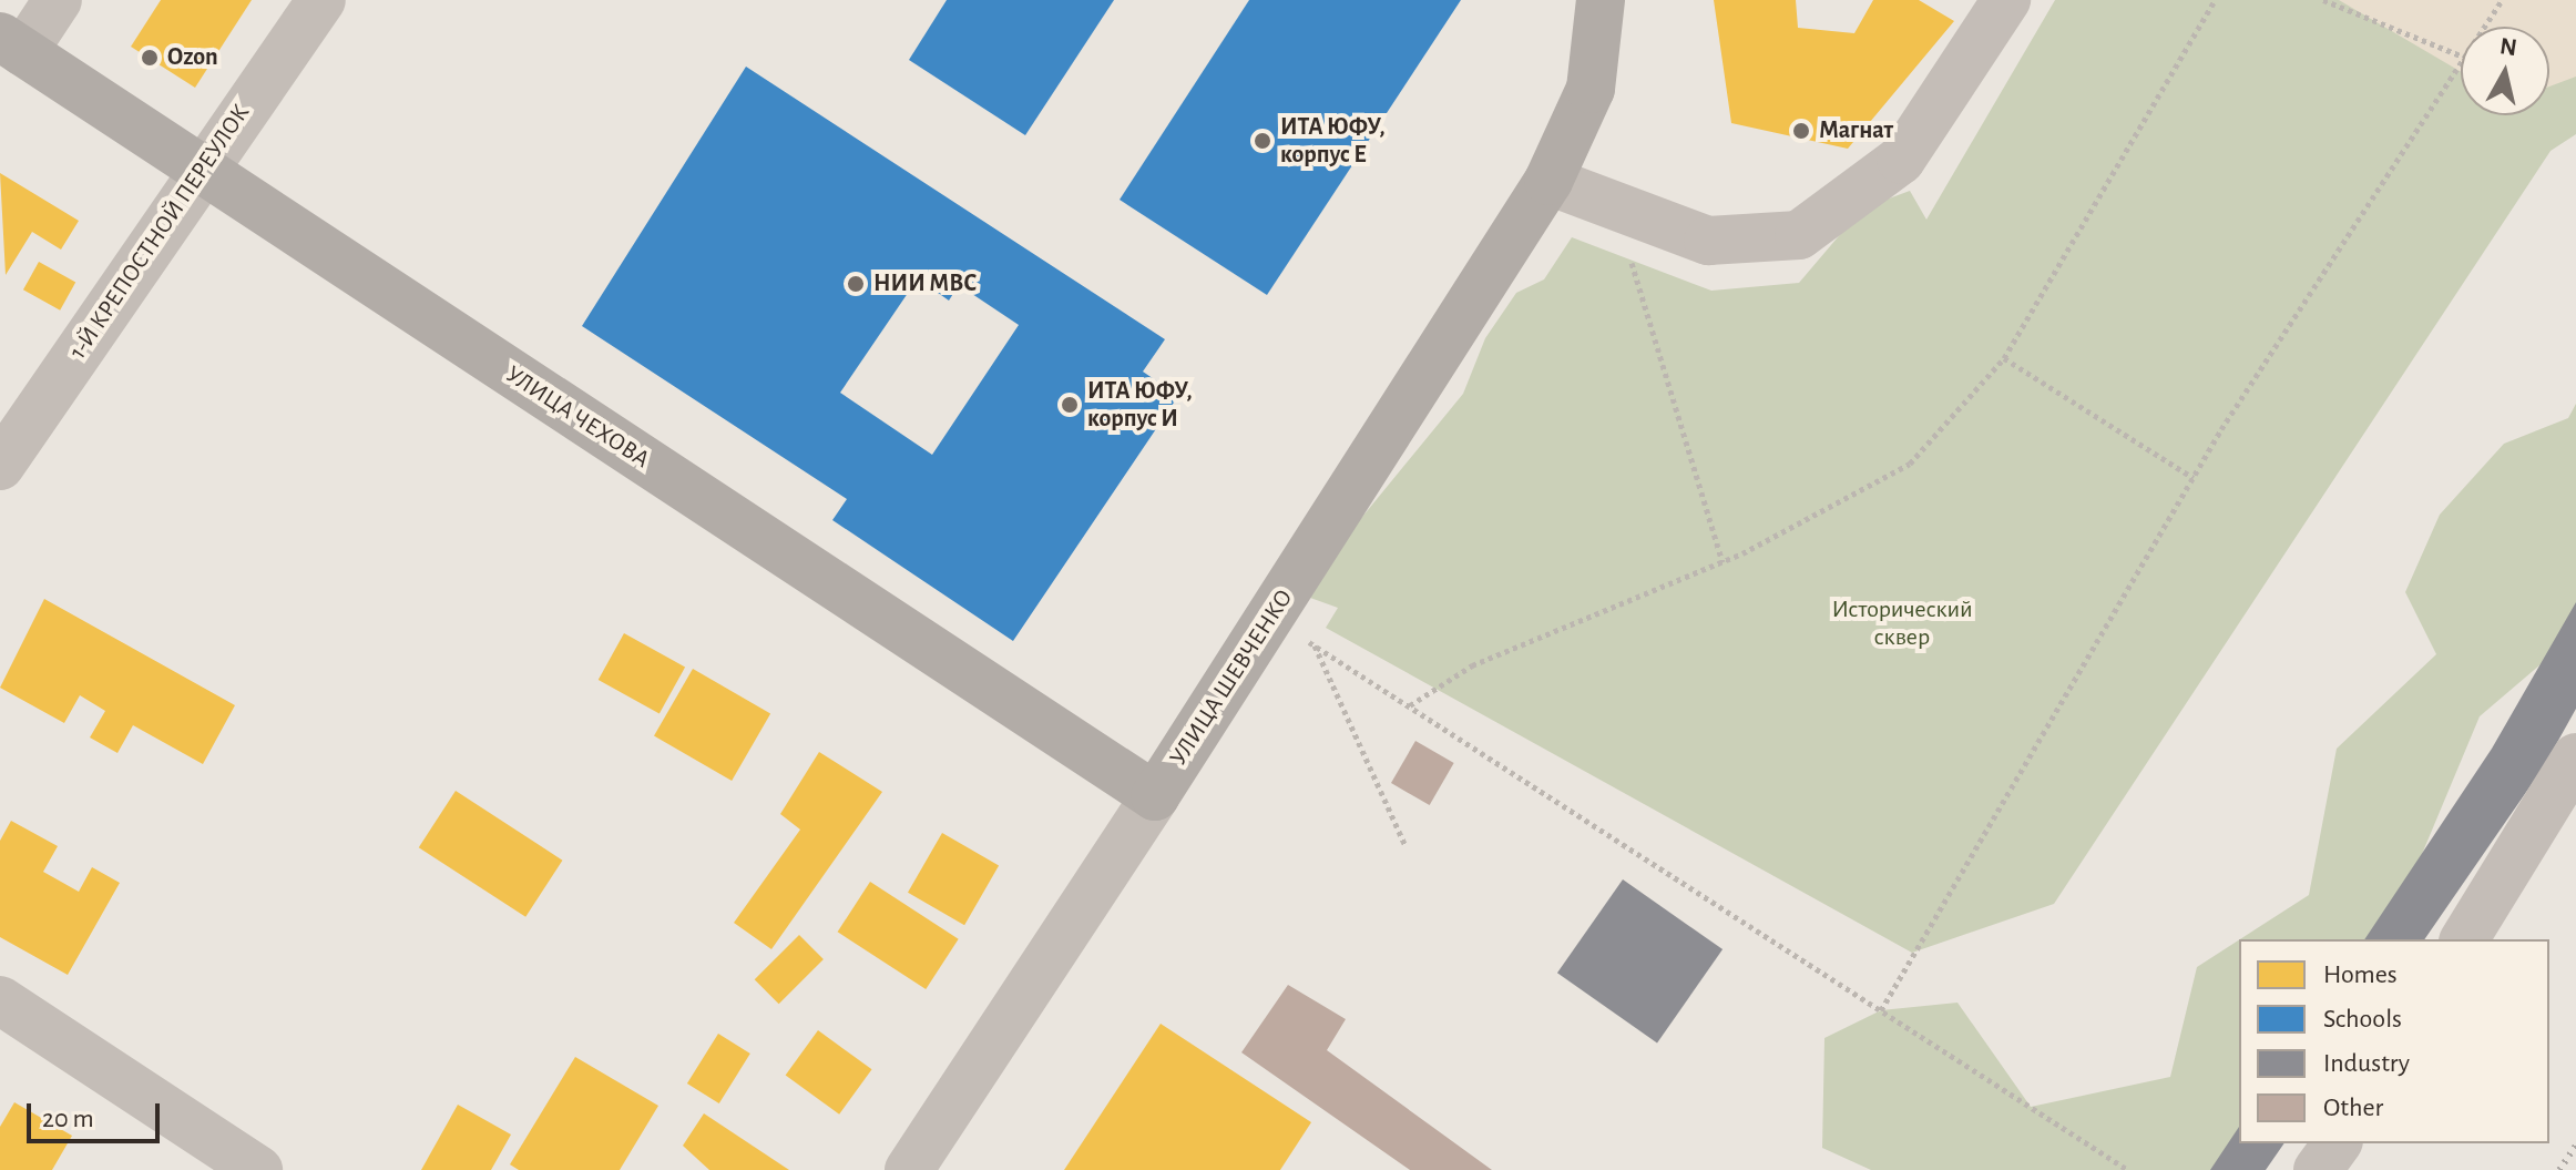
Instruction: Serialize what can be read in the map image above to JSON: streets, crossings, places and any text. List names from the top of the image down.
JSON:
{
  "streets": {
    "main road": ["УЛИЦА ЧЕХОВА", "УЛИЦА ШЕВЧЕНКО"],
    "street": ["1-Й КРЕПОСТНОЙ ПЕРЕУЛОК"]
  },
  "crossings": [
    ["1-Й КРЕПОСТНОЙ ПЕРЕУЛОК", "УЛИЦА ЧЕХОВА"],
    ["УЛИЦА ЧЕХОВА", "УЛИЦА ШЕВЧЕНКО"]
  ],
  "parks": ["Исторический сквер"],
  "places": [
    "Ozon",
    "Магнат",
    "ИТА ЮФУ, корпус Е",
    "НИИ МВС",
    "ИТА ЮФУ, корпус И"
  ],
  "legend": [
    "Homes",
    "Schools",
    "Industry",
    "Other"
  ],
  "scale_bar": "20 m",
  "north": "top"
}
